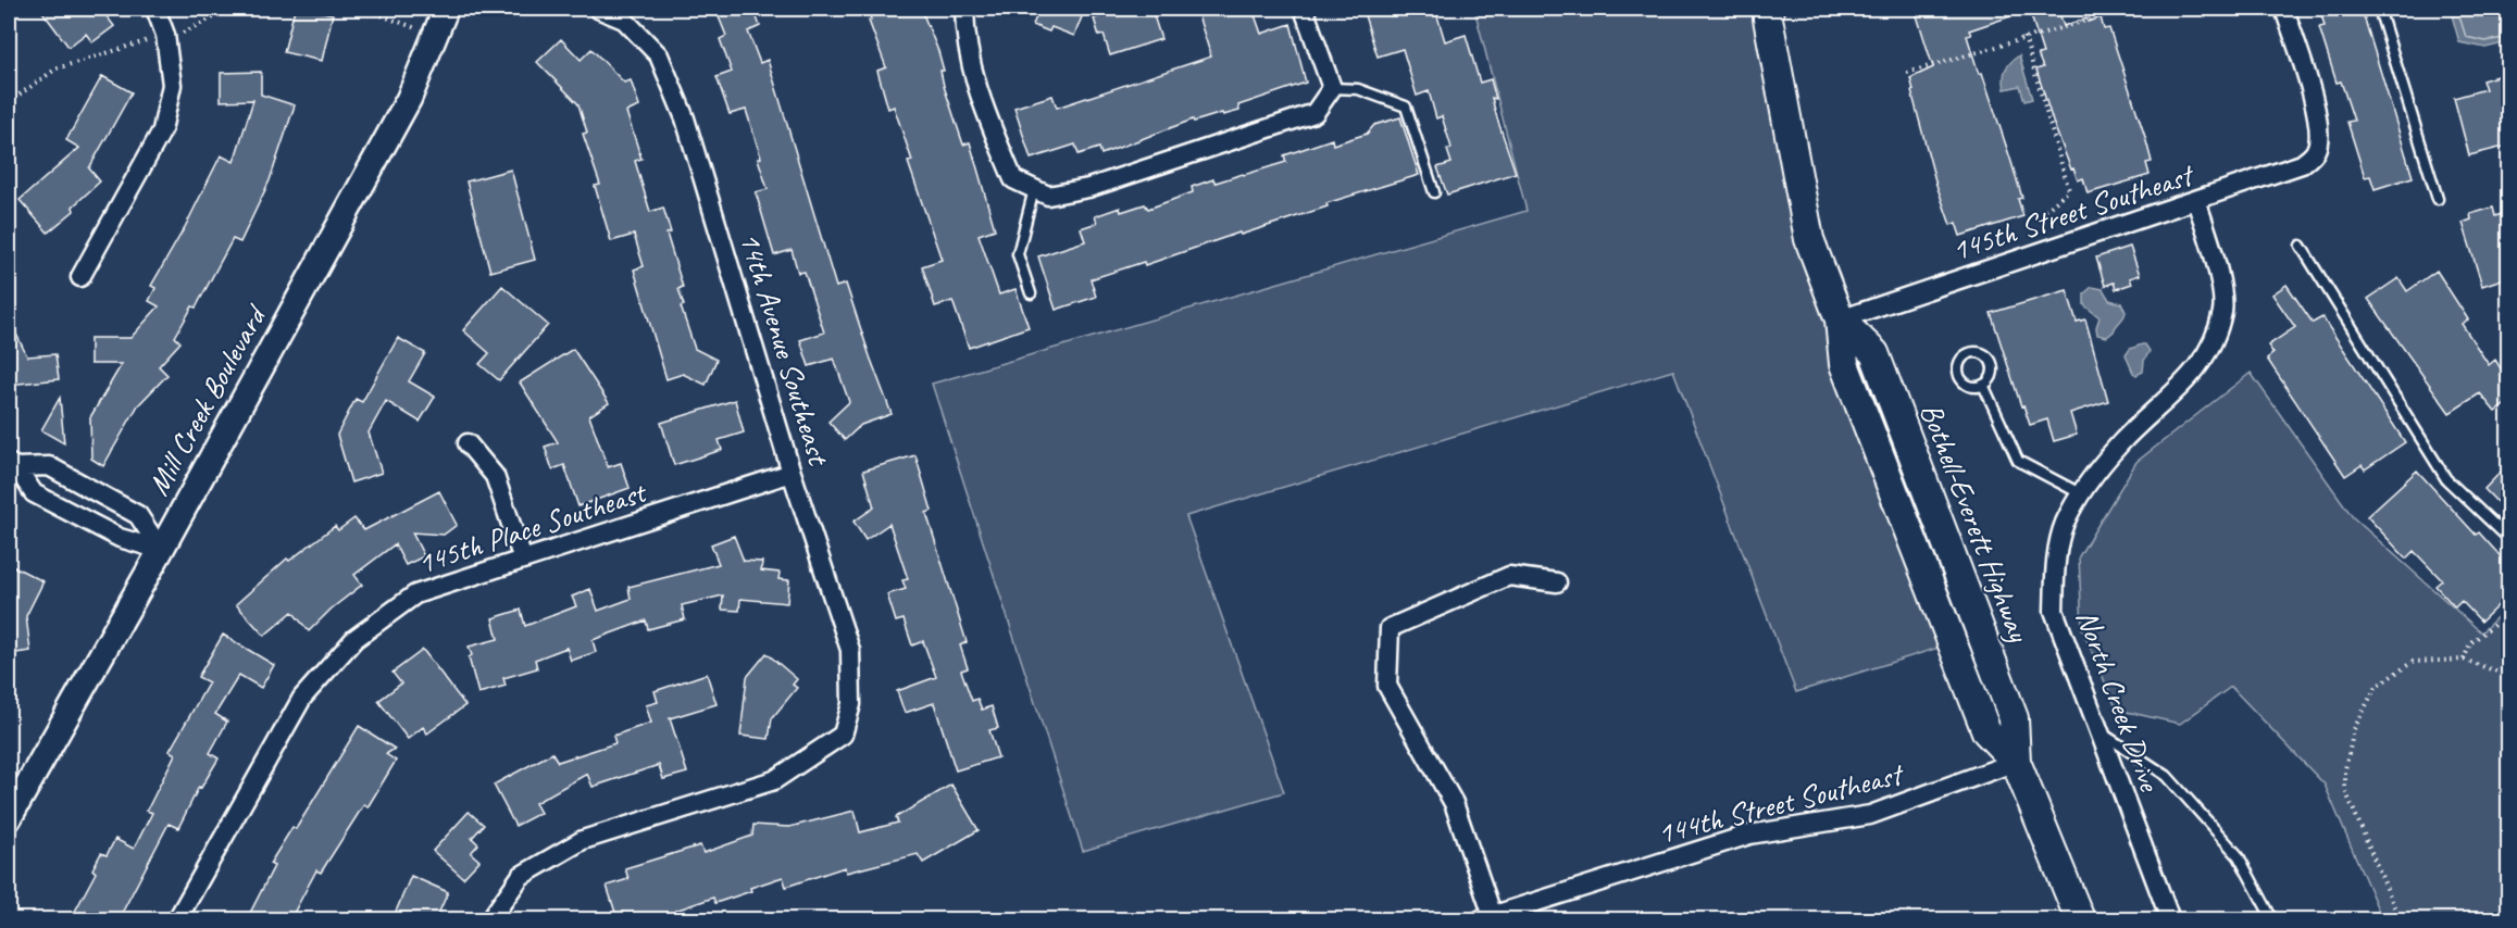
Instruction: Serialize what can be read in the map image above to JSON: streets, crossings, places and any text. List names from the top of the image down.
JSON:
{
  "streets": {
    "street": [
      "145th Street Southeast",
      "14th Avenue Southeast",
      "Mill Creek Boulevard",
      "145th Place Southeast",
      "North Creek Drive",
      "144th Street Southeast"
    ]
  },
  "crossings": [
    ["145th Street Southeast", "North Creek Drive"],
    ["14th Avenue Southeast", "145th Place Southeast"]
  ]
}
